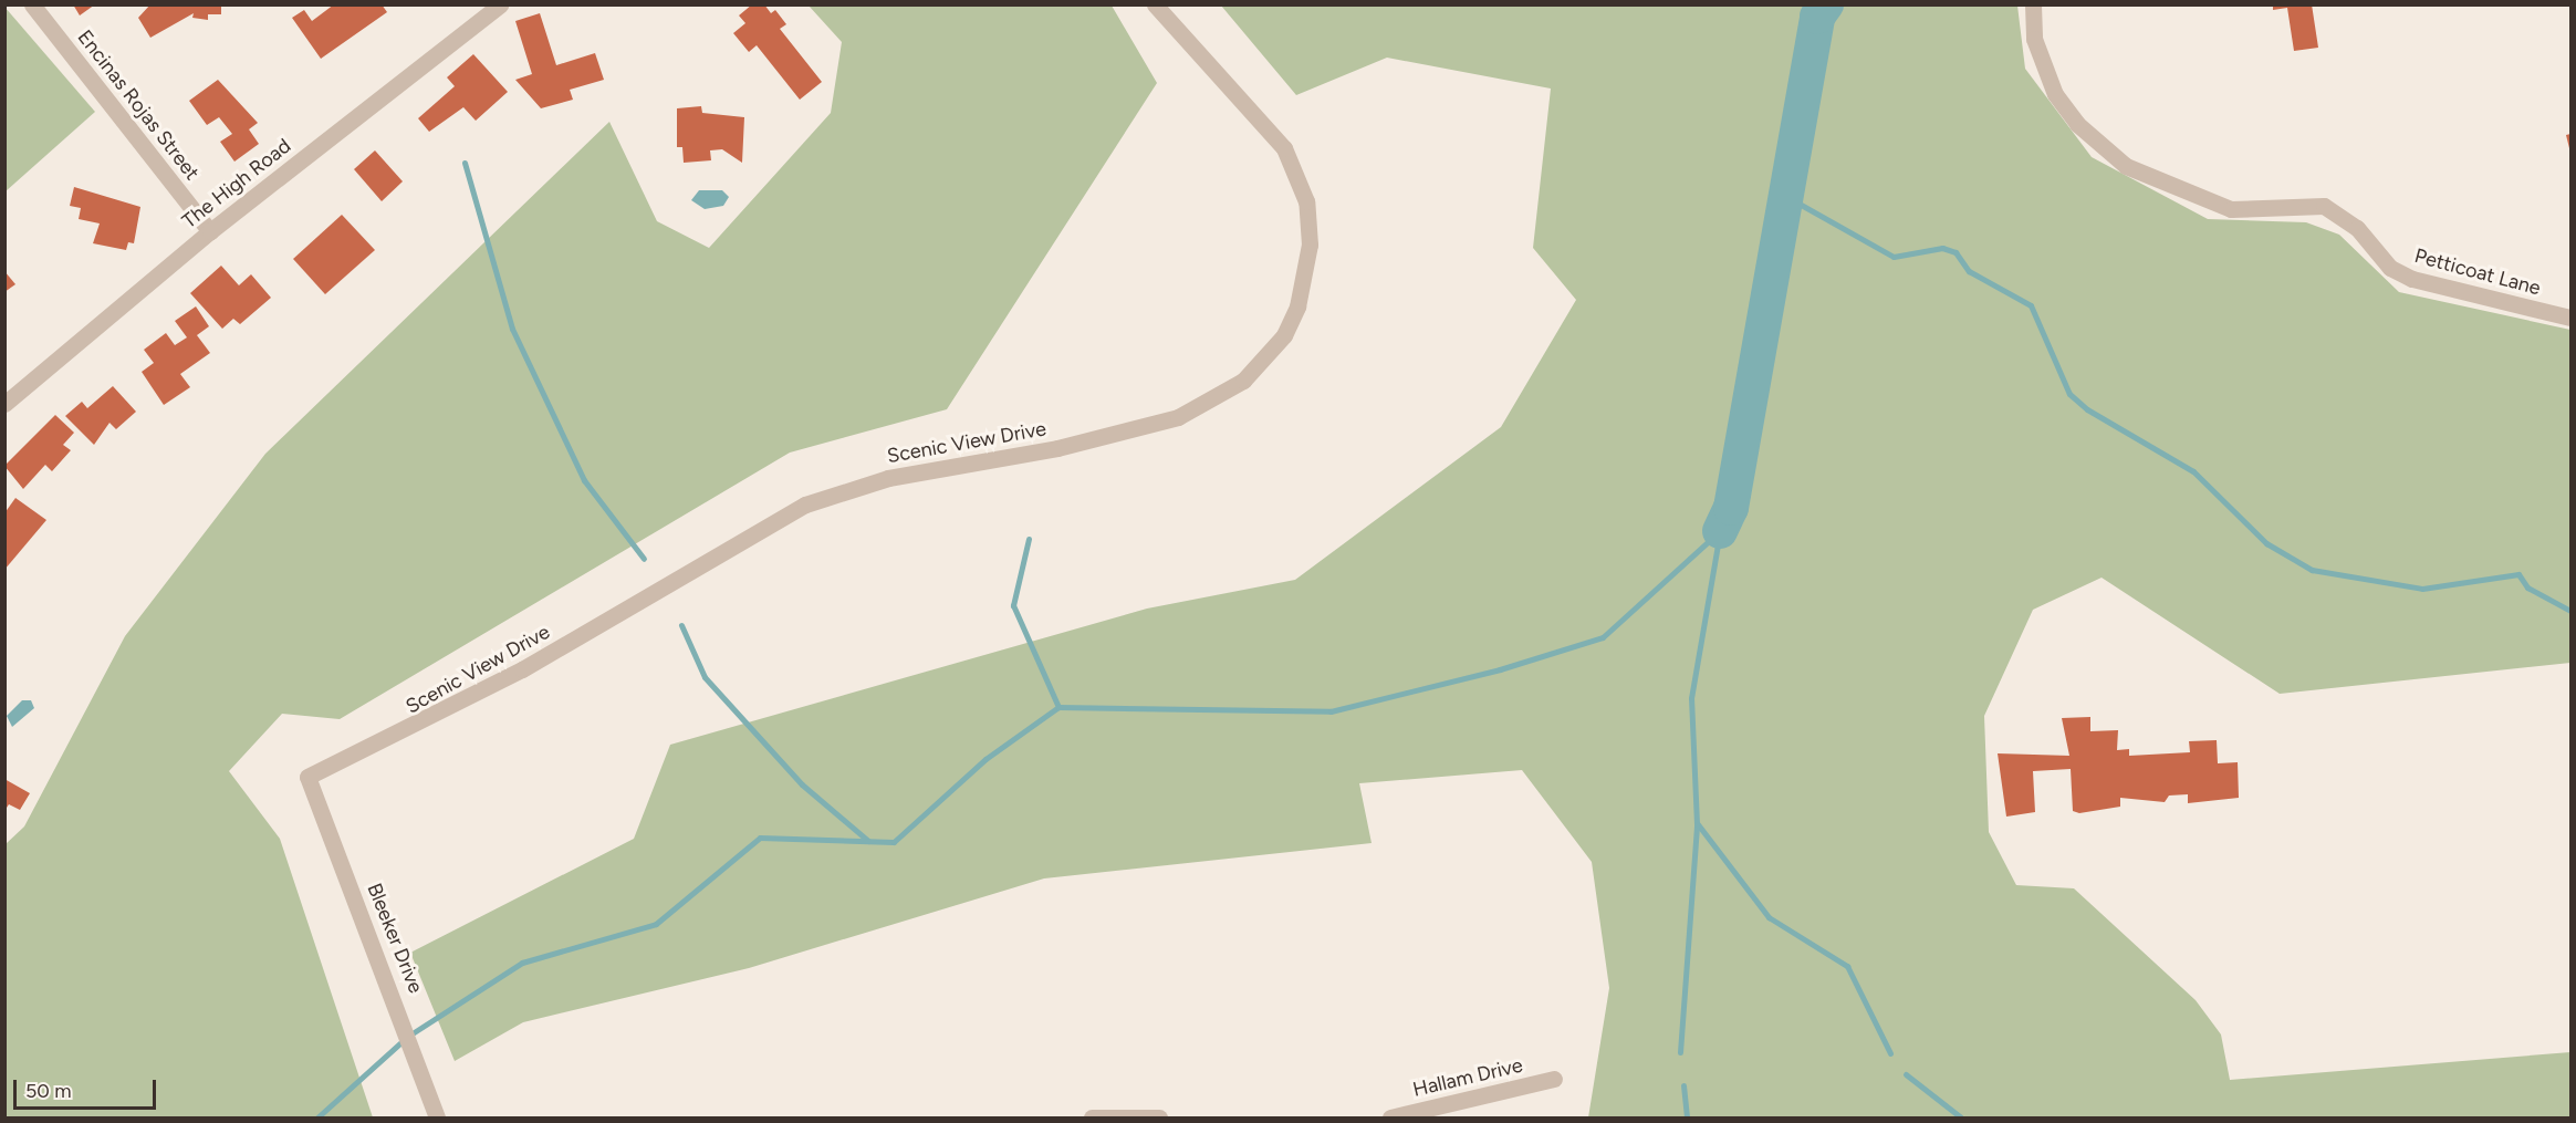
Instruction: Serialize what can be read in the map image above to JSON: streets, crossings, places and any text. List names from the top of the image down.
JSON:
{
  "streets": {
    "street": [
      "Encinas Rojas Street",
      "The High Road",
      "Petticoat Lane",
      "Scenic View Drive",
      "Bleeker Drive",
      "Hallam Drive"
    ]
  },
  "crossings": [
    ["Encinas Rojas Street", "The High Road"],
    ["Scenic View Drive", "Bleeker Drive"]
  ],
  "scale_bar": "50 m"
}
